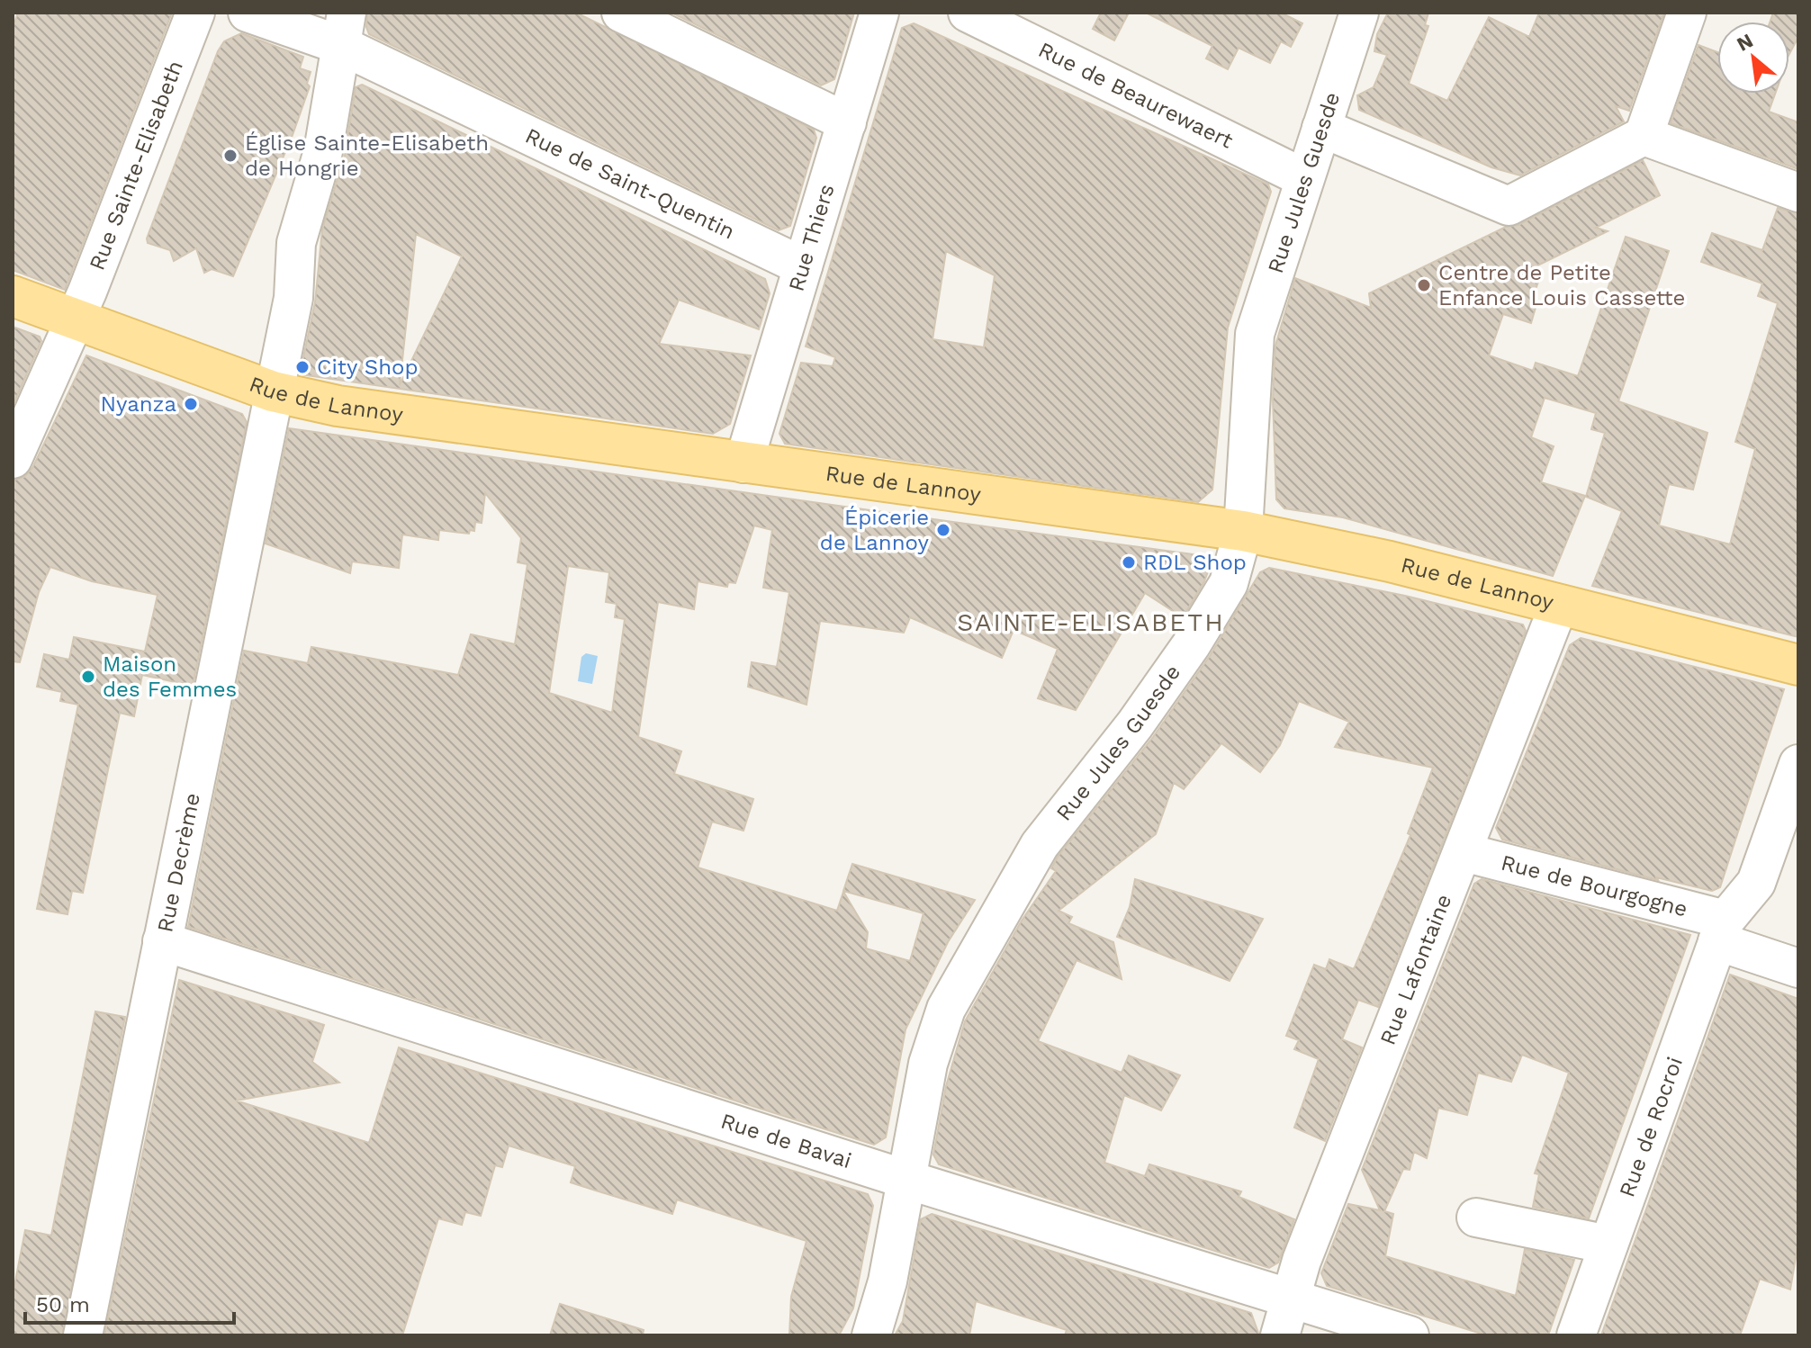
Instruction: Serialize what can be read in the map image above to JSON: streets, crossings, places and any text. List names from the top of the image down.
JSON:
{
  "streets": {
    "main road": ["Rue de Lannoy"],
    "street": [
      "Rue de Beaurewaert",
      "Rue Sainte-Elisabeth",
      "Rue Jules Guesde",
      "Rue de Saint-Quentin",
      "Rue Thiers",
      "Rue Decrème",
      "Rue de Bourgogne",
      "Rue Lafontaine",
      "Rue de Rocroi",
      "Rue de Bavai"
    ]
  },
  "crossings": [
    ["Rue de Beaurewaert", "Rue Jules Guesde"],
    ["Rue Sainte-Elisabeth", "Rue de Lannoy"],
    ["Rue Jules Guesde", "Rue de Lannoy"],
    ["Rue Jules Guesde", "Rue de Bavai"],
    ["Rue de Saint-Quentin", "Rue Thiers"],
    ["Rue de Saint-Quentin", "Rue Decrème"],
    ["Rue Thiers", "Rue de Lannoy"],
    ["Rue de Lannoy", "Rue Decrème"],
    ["Rue de Lannoy", "Rue Lafontaine"],
    ["Rue Decrème", "Rue de Bavai"],
    ["Rue de Bourgogne", "Rue Lafontaine"],
    ["Rue de Bourgogne", "Rue de Rocroi"],
    ["Rue Lafontaine", "Rue de Bavai"]
  ],
  "districts": ["SAINTE-ELISABETH"],
  "places": [
    "Église Sainte-Elisabeth de Hongrie",
    "Centre de Petite Enfance Louis Cassette",
    "City Shop",
    "Nyanza",
    "Épicerie de Lannoy",
    "RDL Shop",
    "Maison des Femmes"
  ],
  "scale_bar": "50 m",
  "north": "top left"
}
